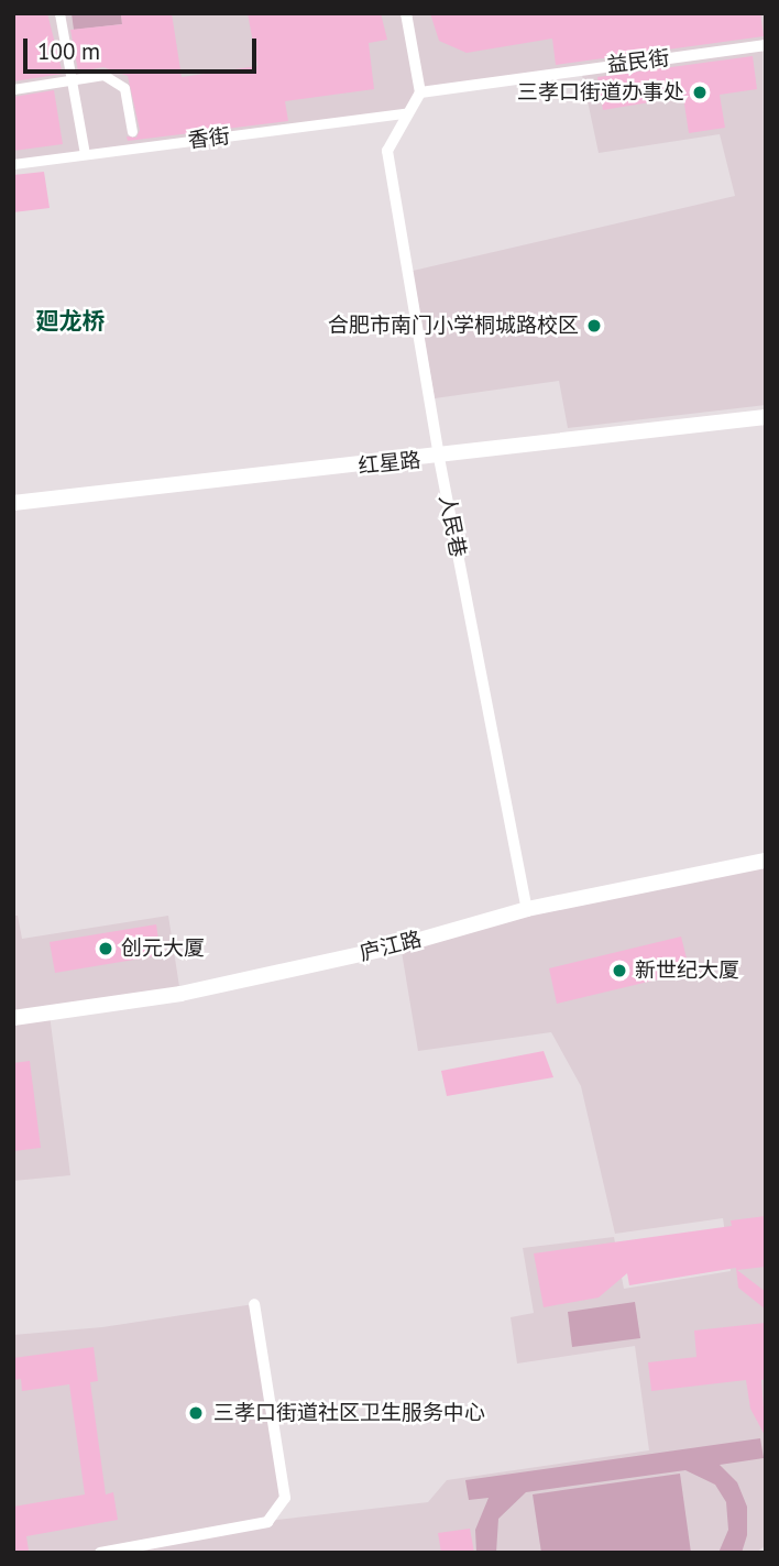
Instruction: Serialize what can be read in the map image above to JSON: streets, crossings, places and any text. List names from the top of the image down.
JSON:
{
  "streets": {
    "street": [
      "益民街",
      "香街",
      "红星路",
      "人民巷",
      "庐江路"
    ]
  },
  "crossings": [
    ["益民街", "人民巷"],
    ["香街", "人民巷"],
    ["红星路", "人民巷"],
    ["人民巷", "庐江路"]
  ],
  "districts": ["廻龙桥"],
  "places": [
    "三孝口街道办事处",
    "合肥市南门小学桐城路校区",
    "创元大厦",
    "新世纪大厦",
    "三孝口街道社区卫生服务中心"
  ],
  "scale_bar": "100 m"
}
